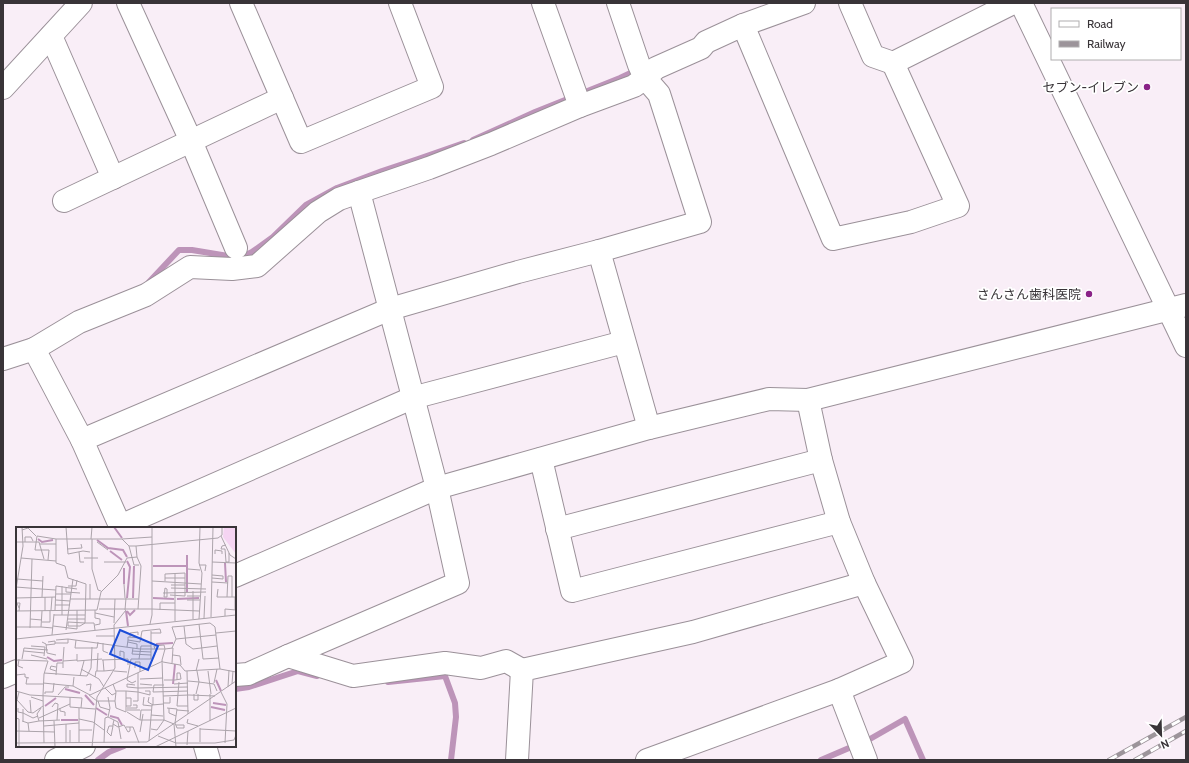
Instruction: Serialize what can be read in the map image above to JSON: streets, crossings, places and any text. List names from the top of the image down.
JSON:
{
  "places": ["セブン-イレブン", "さんさん歯科医院"],
  "legend": ["Road", "Railway"],
  "north": "bottom right"
}
